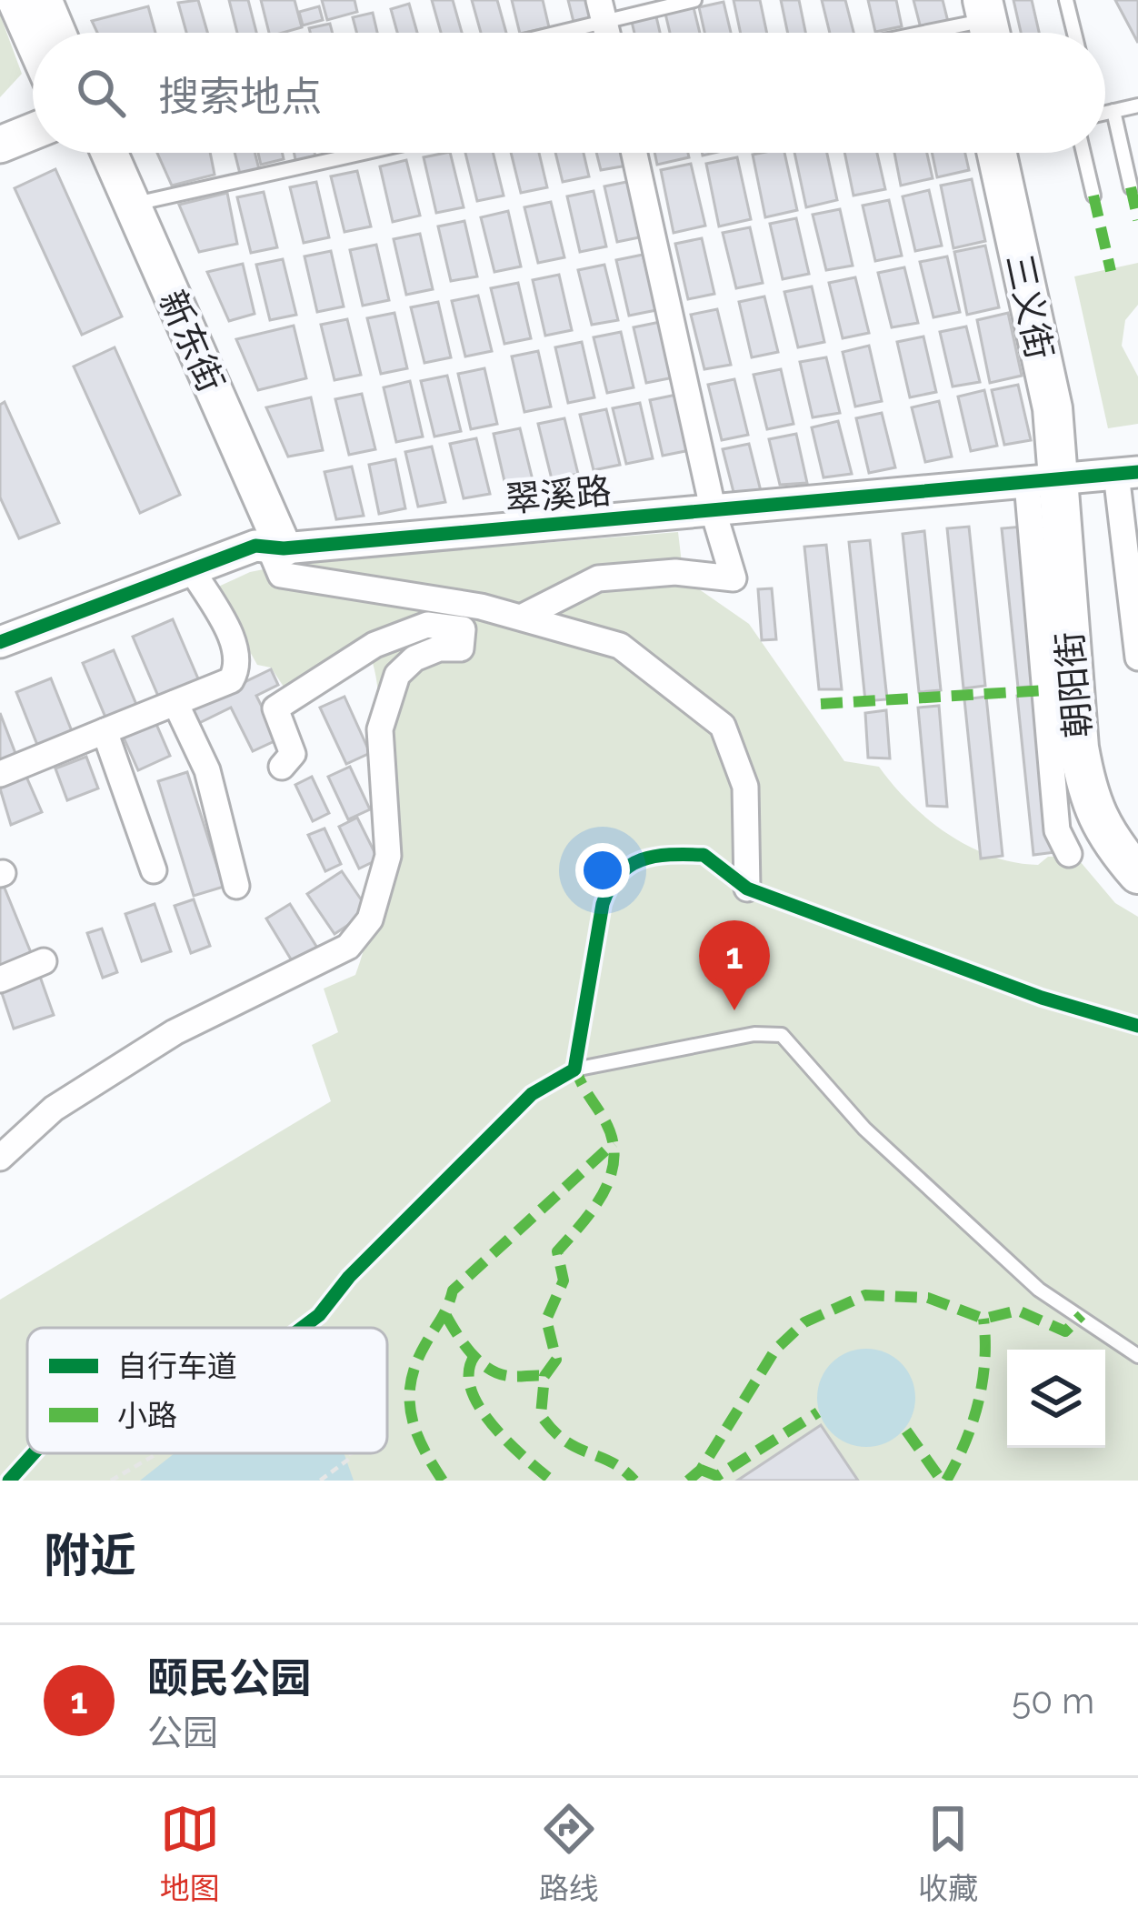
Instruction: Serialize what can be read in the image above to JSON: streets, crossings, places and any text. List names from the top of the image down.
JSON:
{
  "streets": {
    "main road": ["三义街", "新东街", "朝阳街"],
    "street": ["翠溪路"]
  },
  "crossings": [
    ["三义街", "翠溪路"],
    ["三义街", "朝阳街"],
    ["新东街", "翠溪路"],
    ["翠溪路", "朝阳街"]
  ],
  "legend": ["自行车道", "小路"],
  "page": {
    "search": "搜索地点",
    "pins": "1",
    "heading": "附近",
    "list": [
      {
        "mark": "1",
        "name": "颐民公园",
        "note": "公园",
        "value": "50 m"
      }
    ],
    "nav": ["地图", "路线", "收藏"]
  }
}
